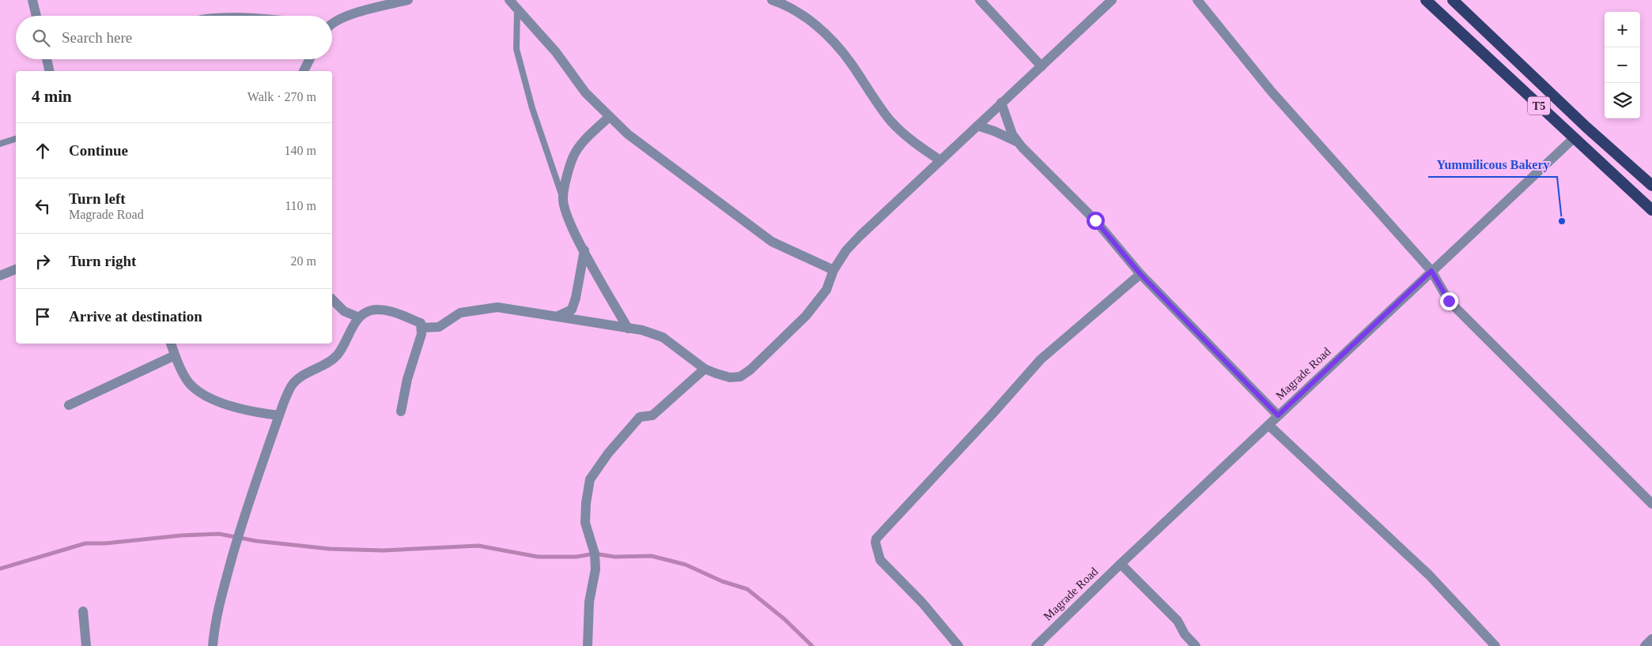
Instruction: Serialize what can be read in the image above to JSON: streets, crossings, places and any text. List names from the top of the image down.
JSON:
{
  "streets": {
    "highway": ["T5"],
    "street": ["Magrade Road"]
  },
  "crossings": [
    ["T5", "Magrade Road"]
  ],
  "places": ["Yummilicous Bakery"],
  "page": {
    "map_buttons": ["+", "−"],
    "search": "Search here",
    "heading": ["4 min", "Walk · 270 m"],
    "list": [
      ["Continue", "140 m"],
      ["Turn left", "Magrade Road", "110 m"],
      ["Turn right", "20 m"],
      "Arrive at destination"
    ]
  }
}
